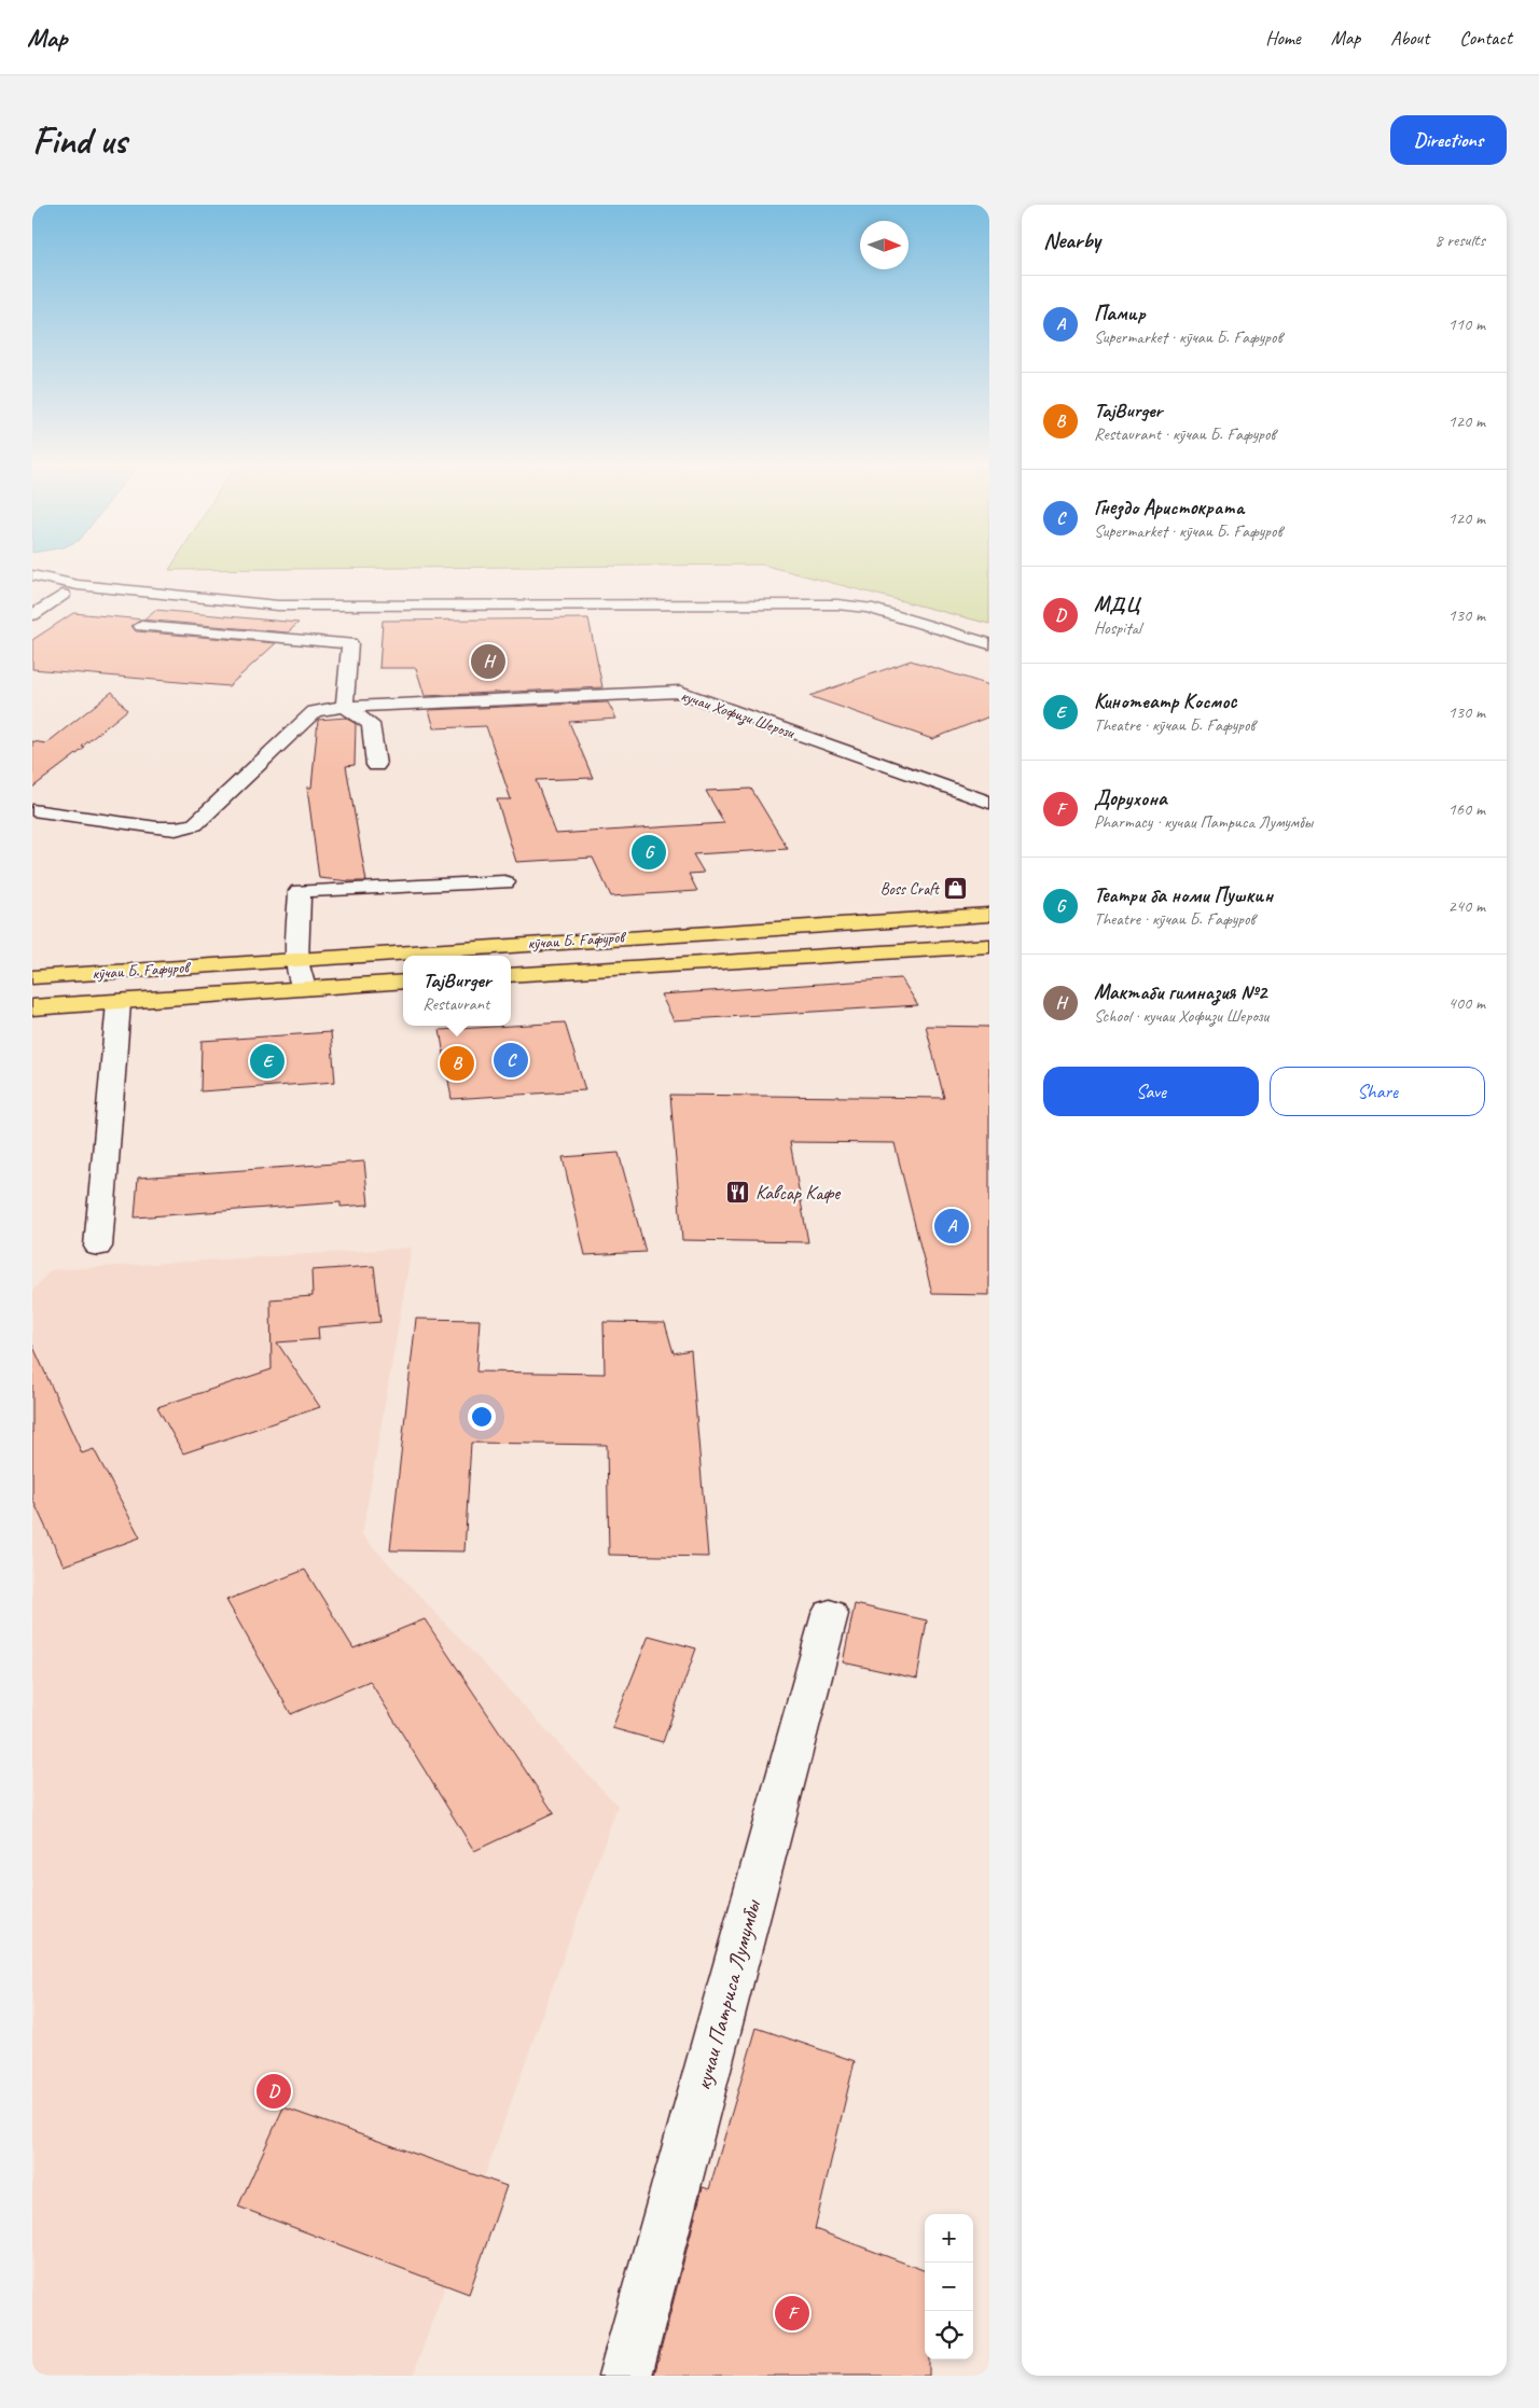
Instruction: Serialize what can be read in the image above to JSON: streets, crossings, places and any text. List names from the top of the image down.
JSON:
{
  "streets": {
    "main road": ["кӯчаи Б. Ғафуров"],
    "street": ["кучаи Хофизи Шерози", "кучаи Патриса Лумумбы"]
  },
  "places": {
    "shop": ["Boss Craft"],
    "restaurant": ["Кавсар Кафе"]
  },
  "north": "right",
  "page": {
    "header": "Map",
    "nav": [
      "Home",
      "Map",
      "About",
      "Contact"
    ],
    "buttons": [
      "Directions",
      ["Save", "Share"]
    ],
    "title": "Find us",
    "heading": ["Nearby", "8 results"],
    "list": [
      {
        "mark": "A",
        "name": "Памир",
        "note": "Supermarket · кӯчаи Б. Ғафуров",
        "value": "110 m"
      },
      {
        "mark": "B",
        "name": "TajBurger",
        "note": "Restaurant · кӯчаи Б. Ғафуров",
        "value": "120 m"
      },
      {
        "mark": "C",
        "name": "Гнездо Аристократа",
        "note": "Supermarket · кӯчаи Б. Ғафуров",
        "value": "120 m"
      },
      {
        "mark": "D",
        "name": "МДЦ",
        "note": "Hospital",
        "value": "130 m"
      },
      {
        "mark": "E",
        "name": "Кинотеатр Космос",
        "note": "Theatre · кӯчаи Б. Ғафуров",
        "value": "130 m"
      },
      {
        "mark": "F",
        "name": "Дорухона",
        "note": "Pharmacy · кучаи Патриса Лумумбы",
        "value": "160 m"
      },
      {
        "mark": "G",
        "name": "Театри ба номи Пушкин",
        "note": "Theatre · кӯчаи Б. Ғафуров",
        "value": "240 m"
      },
      {
        "mark": "H",
        "name": "Мактаби гимназия №2",
        "note": "School · кучаи Хофизи Шерози",
        "value": "400 m"
      }
    ],
    "pins": [
      "H",
      "G",
      "C",
      "E",
      "B",
      "A",
      "D",
      "F"
    ],
    "popup": ["TajBurger", "Restaurant"],
    "map_buttons": ["+", "−"]
  }
}
